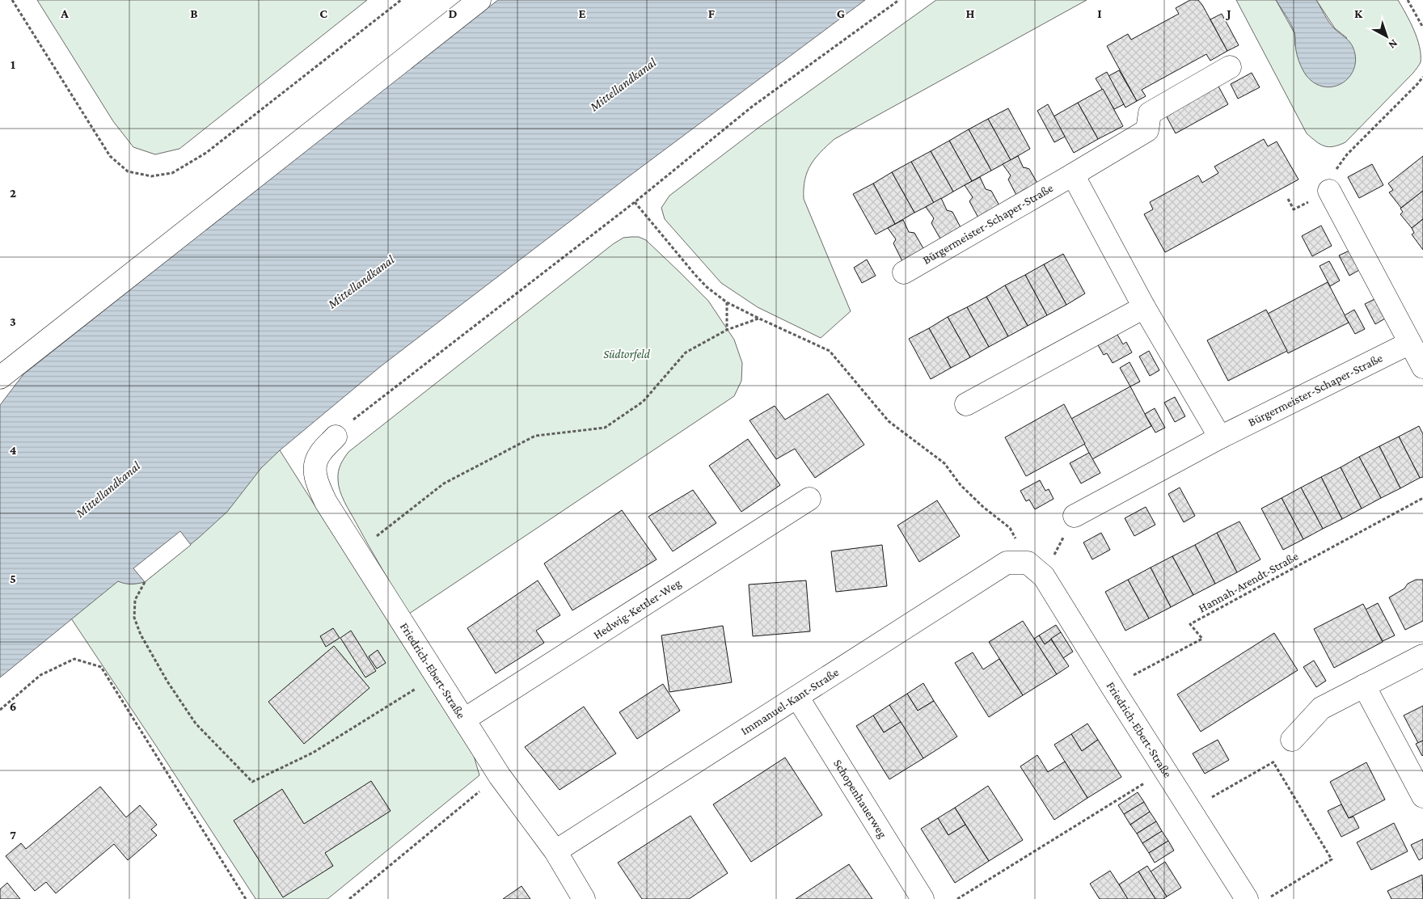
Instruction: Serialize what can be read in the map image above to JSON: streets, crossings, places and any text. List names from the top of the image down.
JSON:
{
  "streets": {
    "street": [
      "Bürgermeister-Schaper-Straße",
      "Hedwig-Kettler-Weg",
      "Friedrich-Ebert-Straße",
      "Immanuel-Kant-Straße",
      "Schopenhauerweg"
    ],
    "path": ["Hannah-Arendt-Straße"]
  },
  "crossings": [
    ["Hannah-Arendt-Straße", "Friedrich-Ebert-Straße"],
    ["Hedwig-Kettler-Weg", "Friedrich-Ebert-Straße"],
    ["Friedrich-Ebert-Straße", "Immanuel-Kant-Straße"],
    ["Immanuel-Kant-Straße", "Schopenhauerweg"]
  ],
  "water": ["Mittellandkanal"],
  "parks": ["Südtorfeld"],
  "north": "bottom right",
  "grid": {
    "columns": [
      "A",
      "B",
      "C",
      "D",
      "E",
      "F",
      "G",
      "H",
      "I",
      "J",
      "K"
    ],
    "rows": [
      "1",
      "2",
      "3",
      "4",
      "5",
      "6",
      "7"
    ]
  }
}
